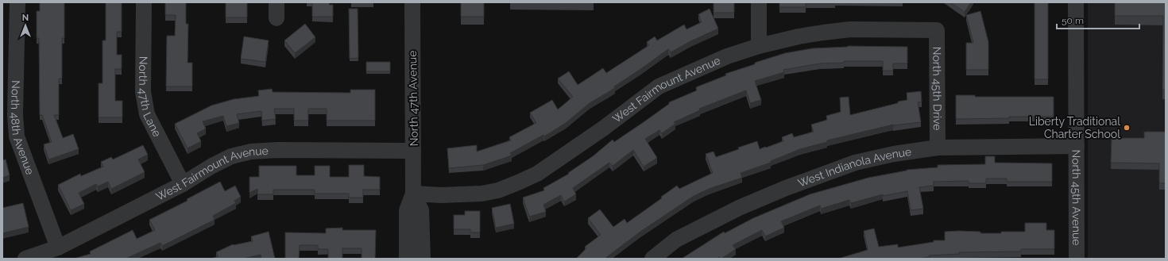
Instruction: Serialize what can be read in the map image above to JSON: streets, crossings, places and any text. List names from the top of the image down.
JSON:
{
  "streets": {
    "street": [
      "North 45th Drive",
      "West Fairmount Avenue",
      "North 47th Lane",
      "North 47th Avenue",
      "North 48th Avenue",
      "West Indianola Avenue",
      "North 45th Avenue"
    ]
  },
  "crossings": [
    ["North 45th Drive", "West Fairmount Avenue"],
    ["North 45th Drive", "West Indianola Avenue"],
    ["West Fairmount Avenue", "North 47th Lane"],
    ["West Fairmount Avenue", "North 47th Avenue"],
    ["West Fairmount Avenue", "North 48th Avenue"],
    ["West Indianola Avenue", "North 45th Avenue"]
  ],
  "places": ["Liberty Traditional Charter School"],
  "scale_bar": "50 m",
  "north": "top"
}
